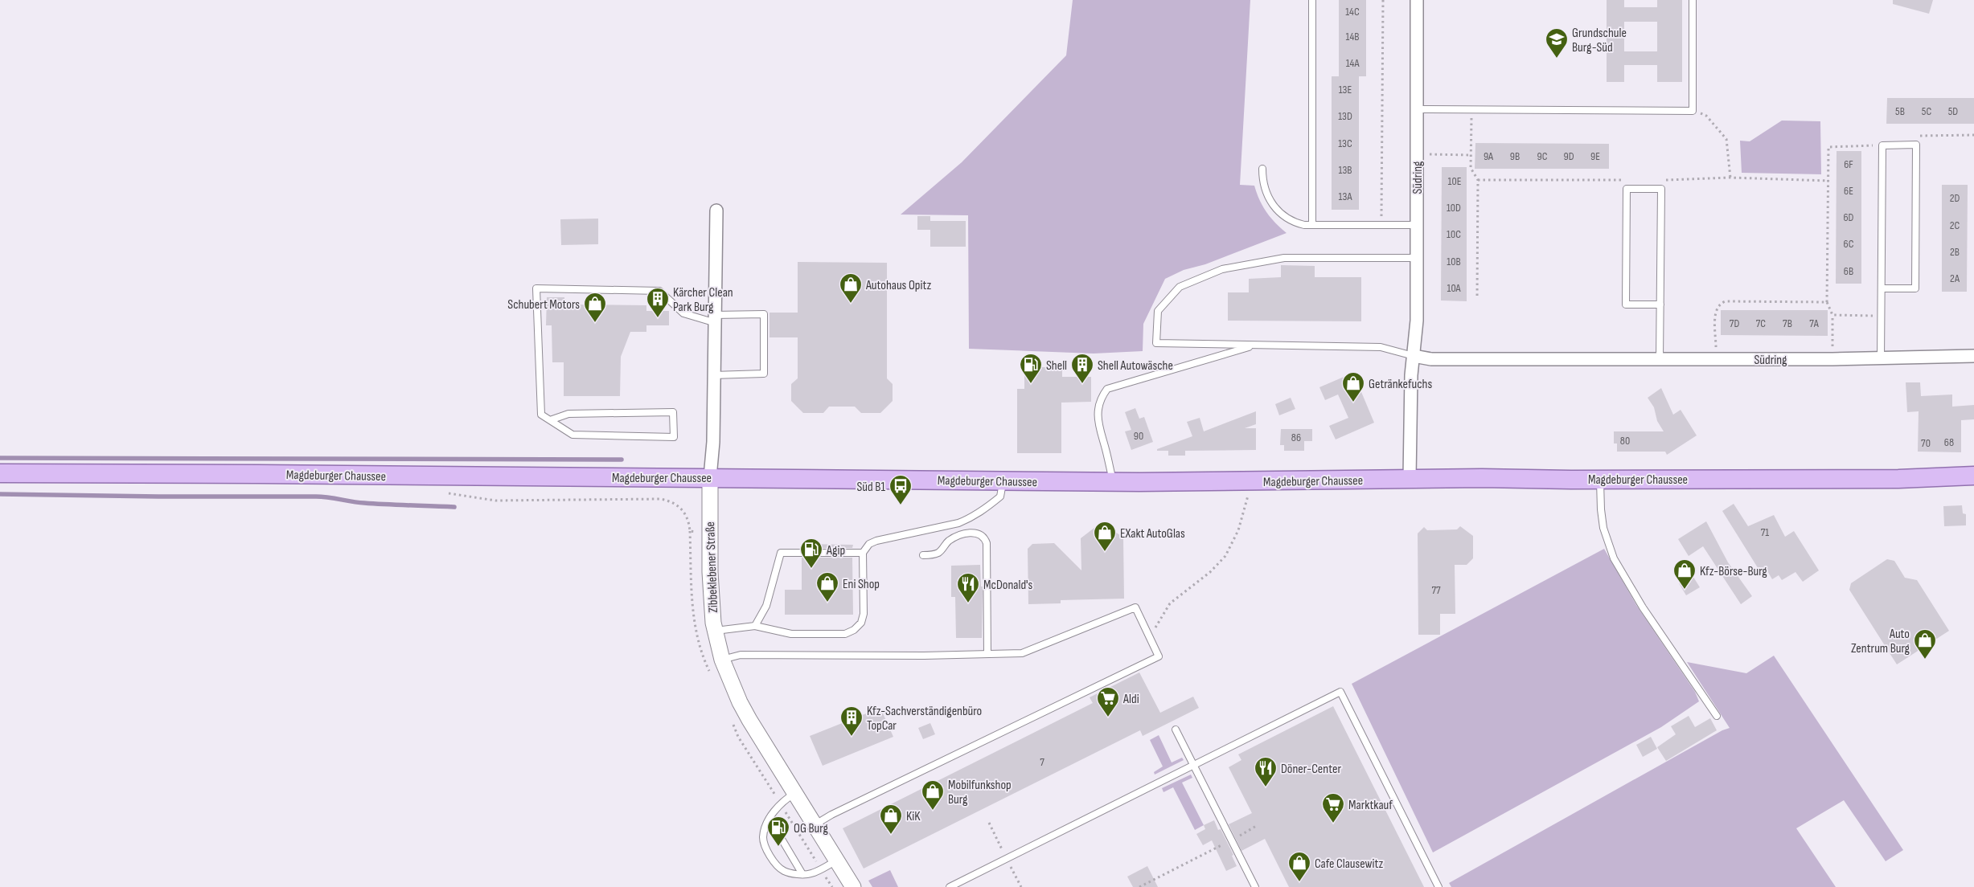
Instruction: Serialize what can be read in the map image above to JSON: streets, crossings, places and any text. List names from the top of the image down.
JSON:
{
  "streets": {
    "main road": ["Magdeburger Chaussee"],
    "street": ["Südring", "Zibbeklebener Straße"]
  },
  "crossings": [
    ["Südring", "Magdeburger Chaussee"],
    ["Magdeburger Chaussee", "Zibbeklebener Straße"]
  ],
  "places": {
    "school or university": ["Grundschule Burg-Süd"],
    "shop": [
      "Autohaus Opitz",
      "Schubert Motors",
      "Getränkefuchs",
      "EXakt AutoGlas",
      "Kfz-Börse-Burg",
      "Eni Shop",
      "Auto Zentrum Burg",
      "Mobilfunkshop Burg",
      "KiK",
      "Cafe Clausewitz"
    ],
    "building": ["Kärcher Clean Park Burg", "Shell Autowäsche", "Kfz-Sachverständigenbüro TopCar"],
    "fuel station": ["Shell", "Agip", "OG Burg"],
    "bus stop": ["Süd B1"],
    "restaurant": ["McDonald's", "Döner-Center"],
    "supermarket": ["Aldi", "Marktkauf"]
  },
  "house_numbers": [
    "14C",
    "14B",
    "14A",
    "13E",
    "5B",
    "5C",
    "5D",
    "13D",
    "13C",
    "9A",
    "9B",
    "9C",
    "9D",
    "9E",
    "6F",
    "13B",
    "10E",
    "6E",
    "13A",
    "2D",
    "10D",
    "6D",
    "2C",
    "10C",
    "6C",
    "2B",
    "10B",
    "6B",
    "2A",
    "10A",
    "7D",
    "7C",
    "7B",
    "7A",
    "90",
    "86",
    "80",
    "68",
    "70",
    "71",
    "77",
    "7"
  ]
}
